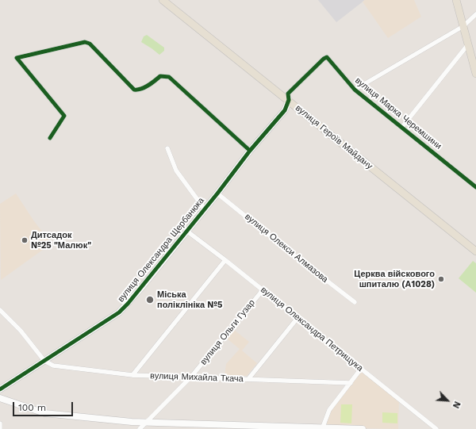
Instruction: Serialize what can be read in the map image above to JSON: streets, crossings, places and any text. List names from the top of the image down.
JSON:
{
  "streets": {
    "main road": ["вулиця Героїв Майдану"],
    "street": [
      "вулиця Марка Черемшини",
      "вулиця Олекси Алмазова",
      "вулиця Олександра Щербанюка",
      "вулиця Олександра Петрищука",
      "вулиця Ольги Гузар",
      "вулиця Михайла Ткача"
    ]
  },
  "crossings": [
    ["вулиця Марка Черемшини", "вулиця Героїв Майдану"],
    ["вулиця Марка Черемшини", "вулиця Олександра Щербанюка"],
    ["вулиця Героїв Майдану", "вулиця Олександра Щербанюка"],
    ["вулиця Олекси Алмазова", "вулиця Олександра Щербанюка"],
    ["вулиця Олександра Щербанюка", "вулиця Олександра Петрищука"],
    ["вулиця Олександра Щербанюка", "вулиця Михайла Ткача"],
    ["вулиця Олександра Петрищука", "вулиця Ольги Гузар"],
    ["вулиця Ольги Гузар", "вулиця Михайла Ткача"]
  ],
  "places": ["Дитсадок №25 \"Малюк\"", "Церква війскового шпиталю (А1028)", "Міська поліклініка №5"],
  "scale_bar": "100 m",
  "north": "bottom right"
}
